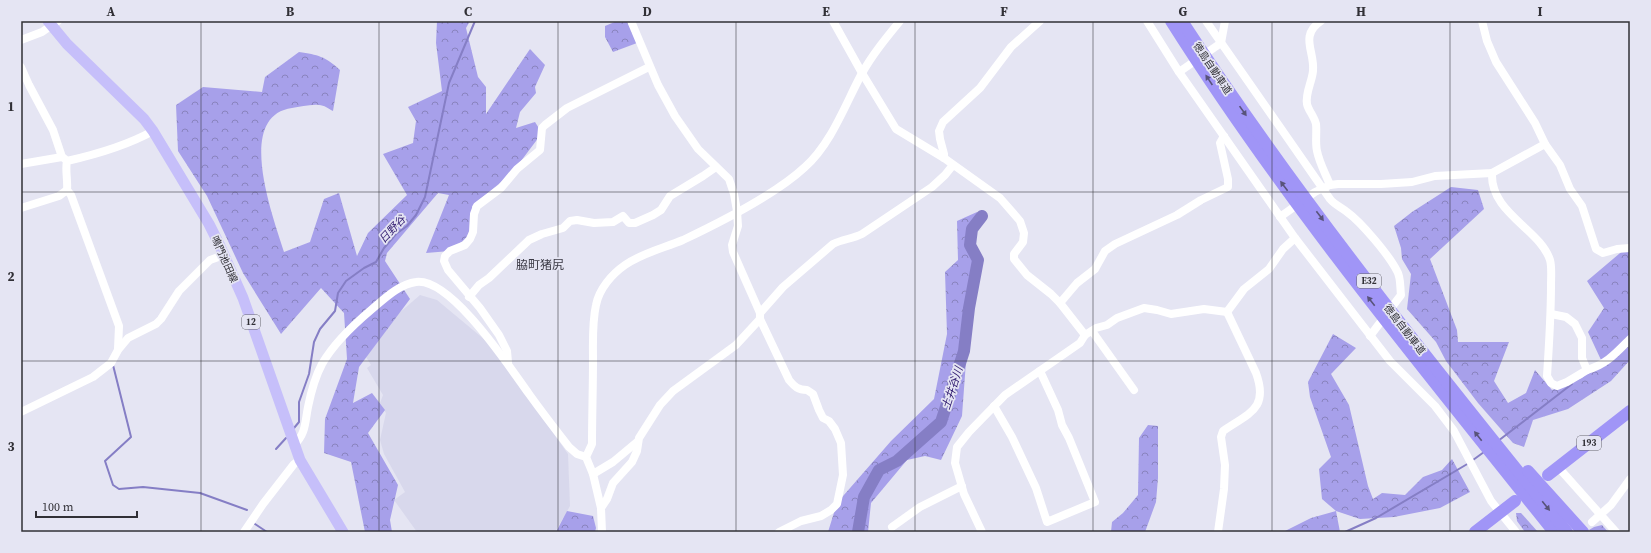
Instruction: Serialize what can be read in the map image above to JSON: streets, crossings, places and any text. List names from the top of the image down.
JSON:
{
  "streets": {
    "highway": ["徳島自動車道", "E32", "193"],
    "main road": ["鳴門池田線", "12"]
  },
  "districts": ["脇町猪尻"],
  "water": ["日野谷", "土井谷川"],
  "scale_bar": "100 m",
  "grid": {
    "columns": [
      "A",
      "B",
      "C",
      "D",
      "E",
      "F",
      "G",
      "H",
      "I"
    ],
    "rows": ["1", "2", "3"]
  }
}
